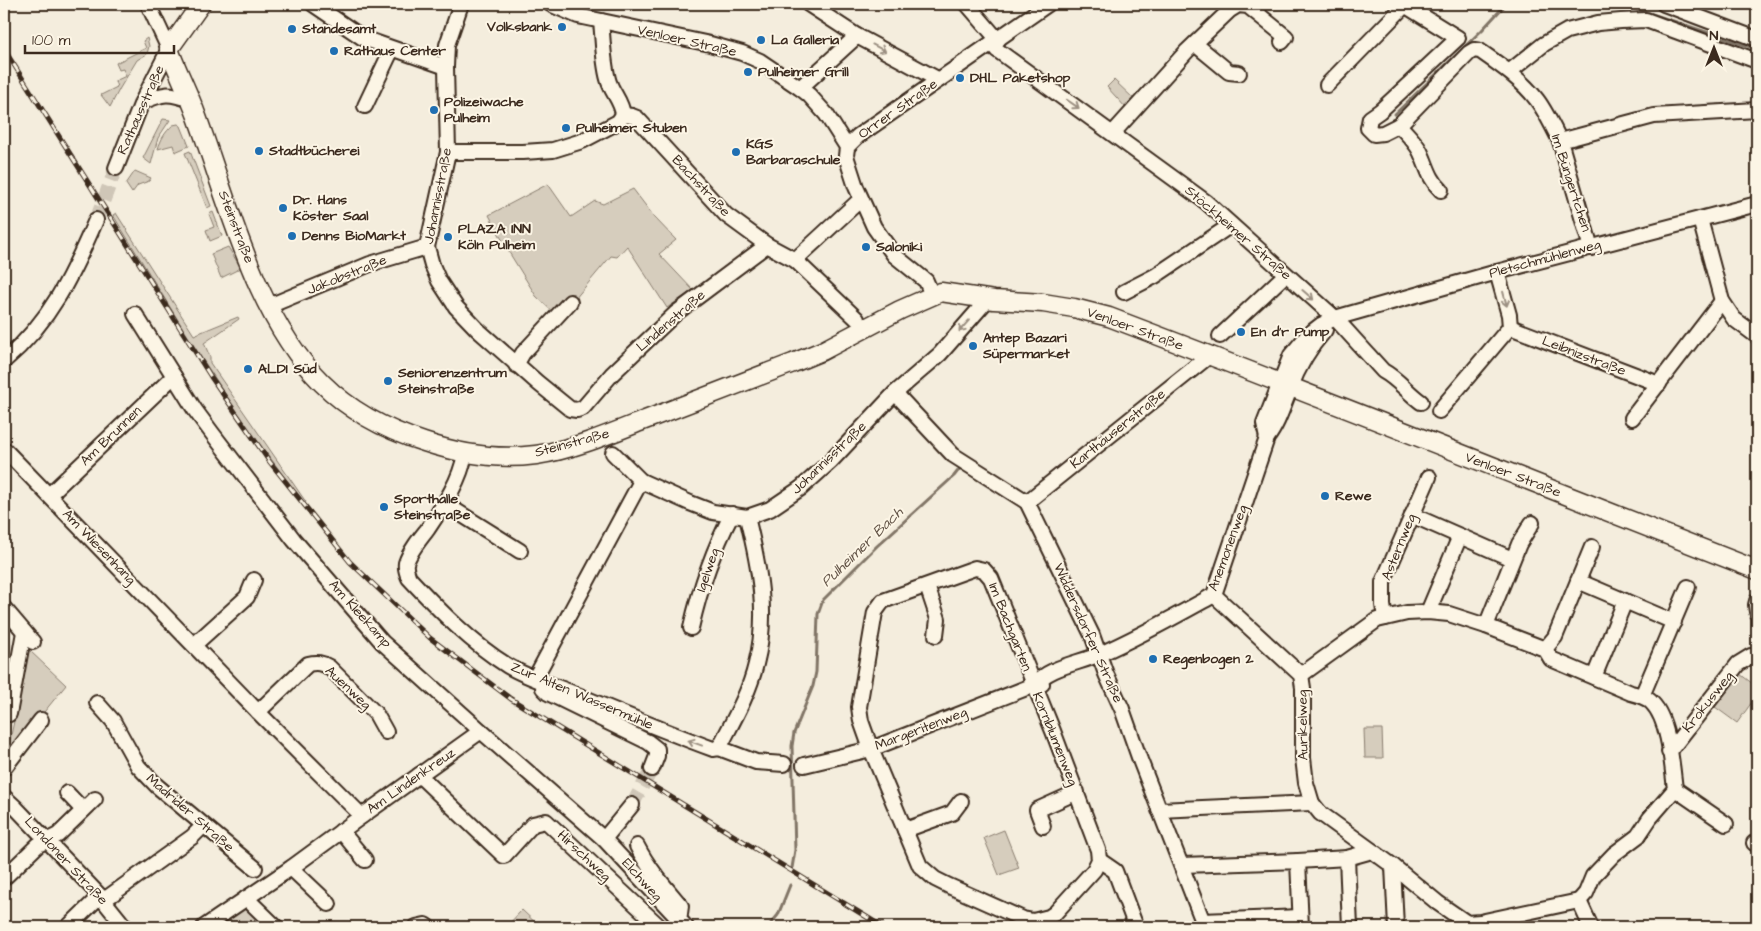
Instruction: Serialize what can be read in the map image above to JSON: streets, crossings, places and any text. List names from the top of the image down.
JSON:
{
  "streets": {
    "main road": ["Venloer Straße", "Rathausstraße", "Steinstraße"],
    "street": [
      "Orrer Straße",
      "Im Büngertchen",
      "Bachstraße",
      "Johannisstraße",
      "Stöckheimer Straße",
      "Pletschmühlenweg",
      "Jakobstraße",
      "Lindenstraße",
      "Leibnizstraße",
      "Karthäuserstraße",
      "Am Brunnen",
      "Am Wiesenhang",
      "Asternweg",
      "Anemonenweg",
      "Igelweg",
      "Am Kleekamp",
      "Im Bachgarten",
      "Widdersdorfer Straße",
      "Auenweg",
      "Zur Alten Wassermühle",
      "Krokusweg",
      "Aurikelweg",
      "Margeritenweg",
      "Kornblumenweg",
      "Am Lindenkreuz",
      "Madrider Straße",
      "Hirschweg",
      "Londoner Straße",
      "Elchweg"
    ]
  },
  "crossings": [
    ["Venloer Straße", "Orrer Straße"],
    ["Venloer Straße", "Johannisstraße"],
    ["Venloer Straße", "Steinstraße"],
    ["Venloer Straße", "Karthäuserstraße"],
    ["Venloer Straße", "Anemonenweg"],
    ["Orrer Straße", "Stöckheimer Straße"],
    ["Rathausstraße", "Steinstraße"],
    ["Im Büngertchen", "Pletschmühlenweg"],
    ["Bachstraße", "Lindenstraße"],
    ["Johannisstraße", "Jakobstraße"],
    ["Johannisstraße", "Lindenstraße"],
    ["Steinstraße", "Jakobstraße"],
    ["Steinstraße", "Zur Alten Wassermühle"],
    ["Stöckheimer Straße", "Pletschmühlenweg"],
    ["Karthäuserstraße", "Widdersdorfer Straße"],
    ["Am Brunnen", "Am Wiesenhang"],
    ["Am Brunnen", "Am Kleekamp"],
    ["Am Wiesenhang", "Auenweg"],
    ["Am Wiesenhang", "Am Lindenkreuz"],
    ["Anemonenweg", "Widdersdorfer Straße"],
    ["Anemonenweg", "Aurikelweg"],
    ["Anemonenweg", "Margeritenweg"],
    ["Am Kleekamp", "Am Lindenkreuz"],
    ["Am Kleekamp", "Elchweg"],
    ["Im Bachgarten", "Margeritenweg"],
    ["Im Bachgarten", "Kornblumenweg"],
    ["Widdersdorfer Straße", "Margeritenweg"],
    ["Margeritenweg", "Kornblumenweg"],
    ["Am Lindenkreuz", "Hirschweg"]
  ],
  "one_way": ["Stöckheimer Straße"],
  "water": ["Pulheimer Bach"],
  "places": [
    "Volksbank",
    "Standesamt",
    "La Galleria",
    "Rathaus Center",
    "Pulheimer Grill",
    "DHL Paketshop",
    "Polizeiwache Pulheim",
    "Pulheimer Stuben",
    "Stadtbücherei",
    "KGS Barbaraschule",
    "Dr. Hans Köster Saal",
    "Denns BioMarkt",
    "PLAZA INN Köln Pulheim",
    "Saloniki",
    "En d'r Pump",
    "Antep Bazari Süpermarket",
    "ALDI Süd",
    "Seniorenzentrum Steinstraße",
    "Rewe",
    "Sporthalle Steinstraße",
    "Regenbogen 2"
  ],
  "scale_bar": "100 m",
  "north": "top"
}
